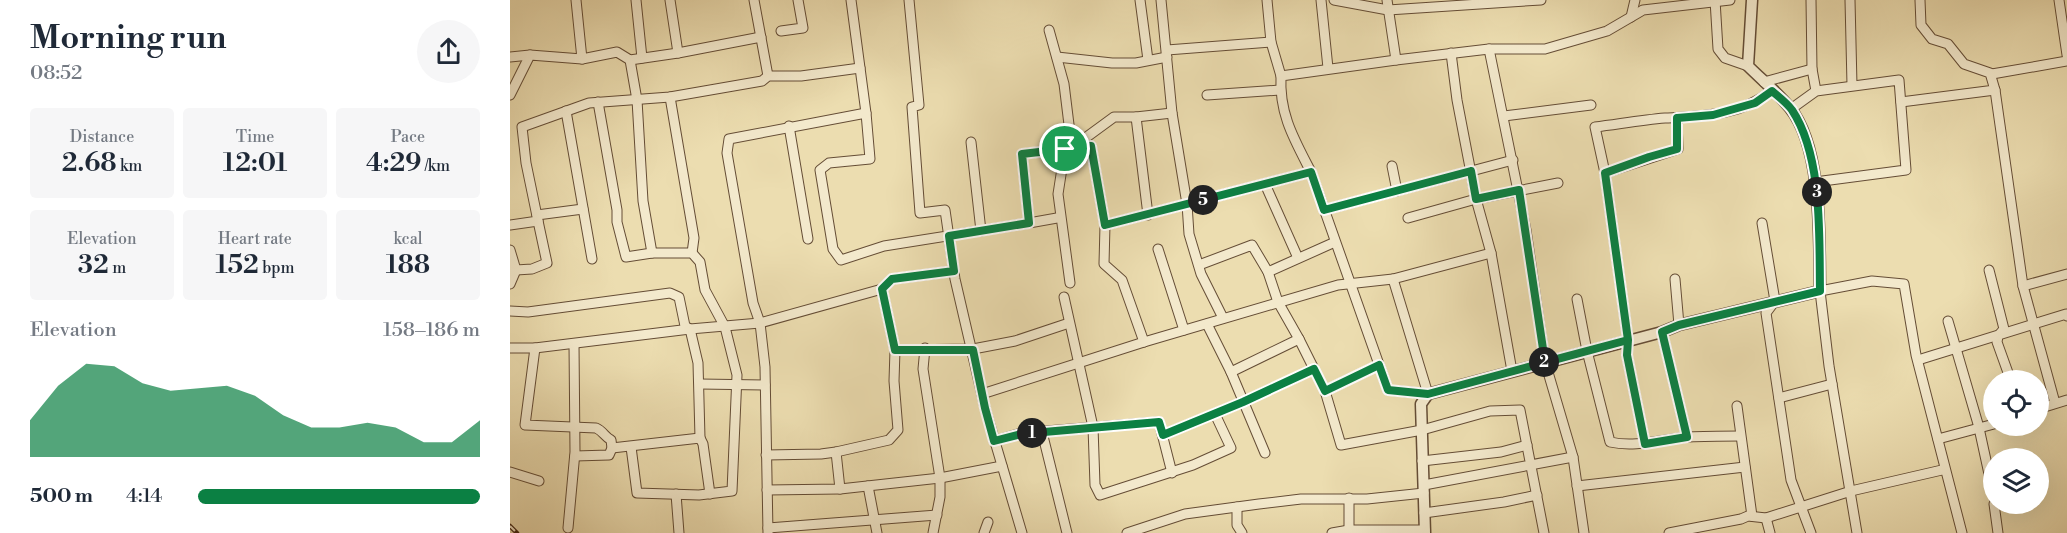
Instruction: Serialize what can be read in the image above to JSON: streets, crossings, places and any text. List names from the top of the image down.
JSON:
{
  "page": {
    "heading": ["Morning run", "08:52"],
    "stats": [
      ["Distance", "2.68 km"],
      ["Time", "12:01"],
      ["Pace", "4:29 /km"],
      ["Elevation", "32 m"],
      ["Heart rate", "152 bpm"],
      ["kcal", "188"]
    ],
    "pins": [
      "3",
      "5",
      "2",
      "1"
    ],
    "chart": ["Elevation", "158–186 m"],
    "list": [
      {
        "name": "500 m",
        "note": "4:14"
      }
    ]
  }
}
